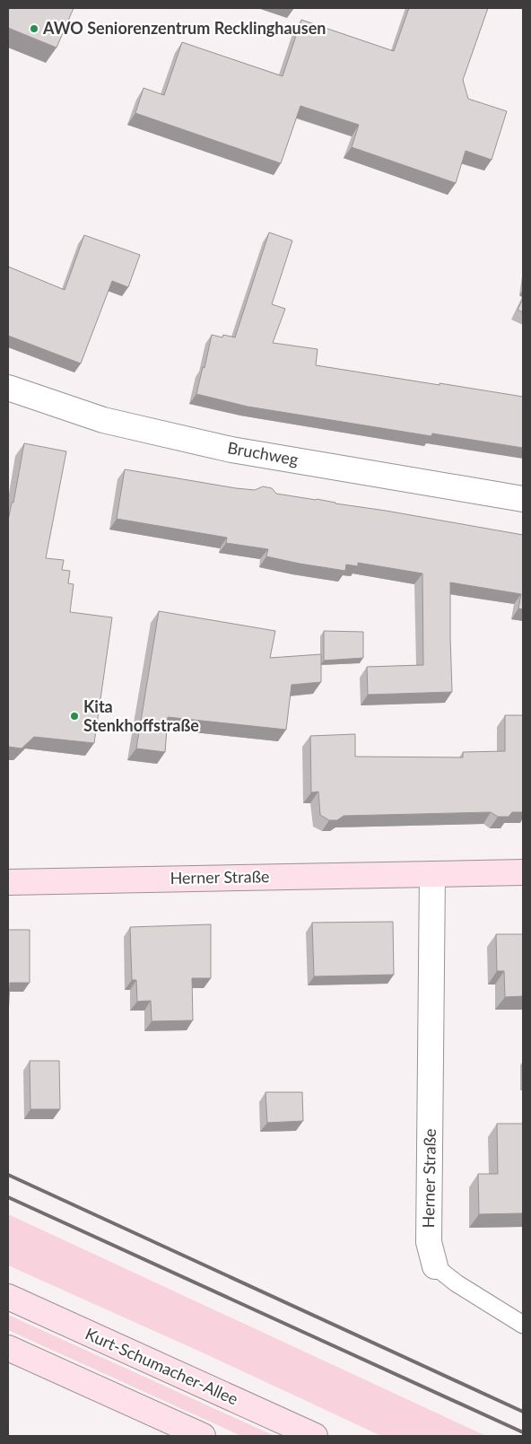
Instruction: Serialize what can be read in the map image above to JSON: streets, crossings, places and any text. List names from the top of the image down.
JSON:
{
  "streets": {
    "main road": ["Herner Straße", "Kurt-Schumacher-Allee"],
    "street": ["Bruchweg"]
  },
  "places": ["AWO Seniorenzentrum Recklinghausen", "Kita Stenkhoffstraße"]
}
